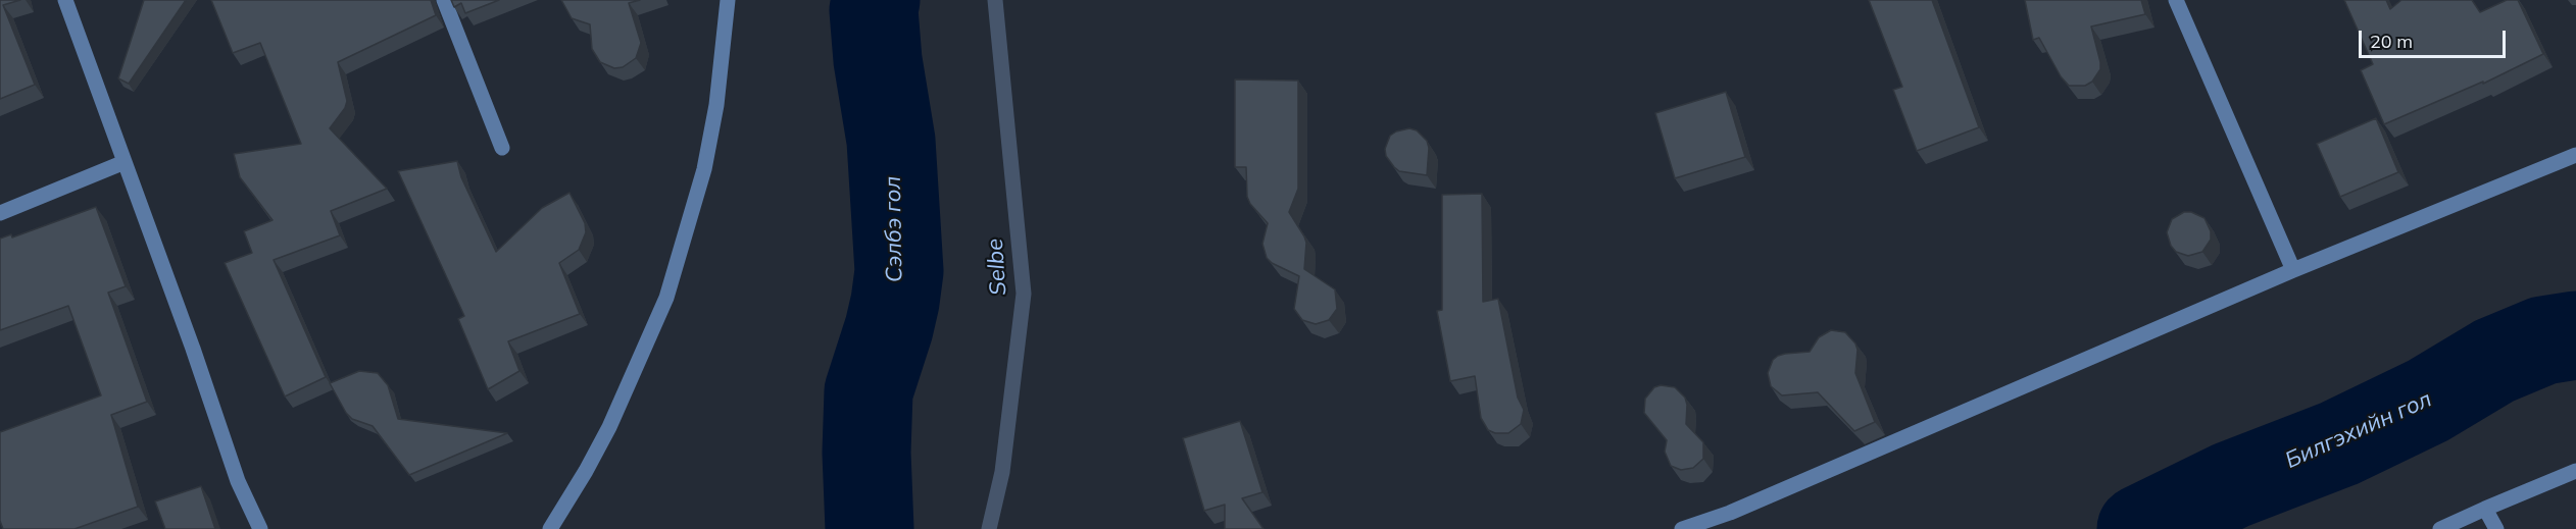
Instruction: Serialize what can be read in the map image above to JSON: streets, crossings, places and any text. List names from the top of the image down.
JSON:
{
  "water": ["Сэлбэ гол", "Selbe", "Билгэхийн гол"],
  "scale_bar": "20 m"
}
